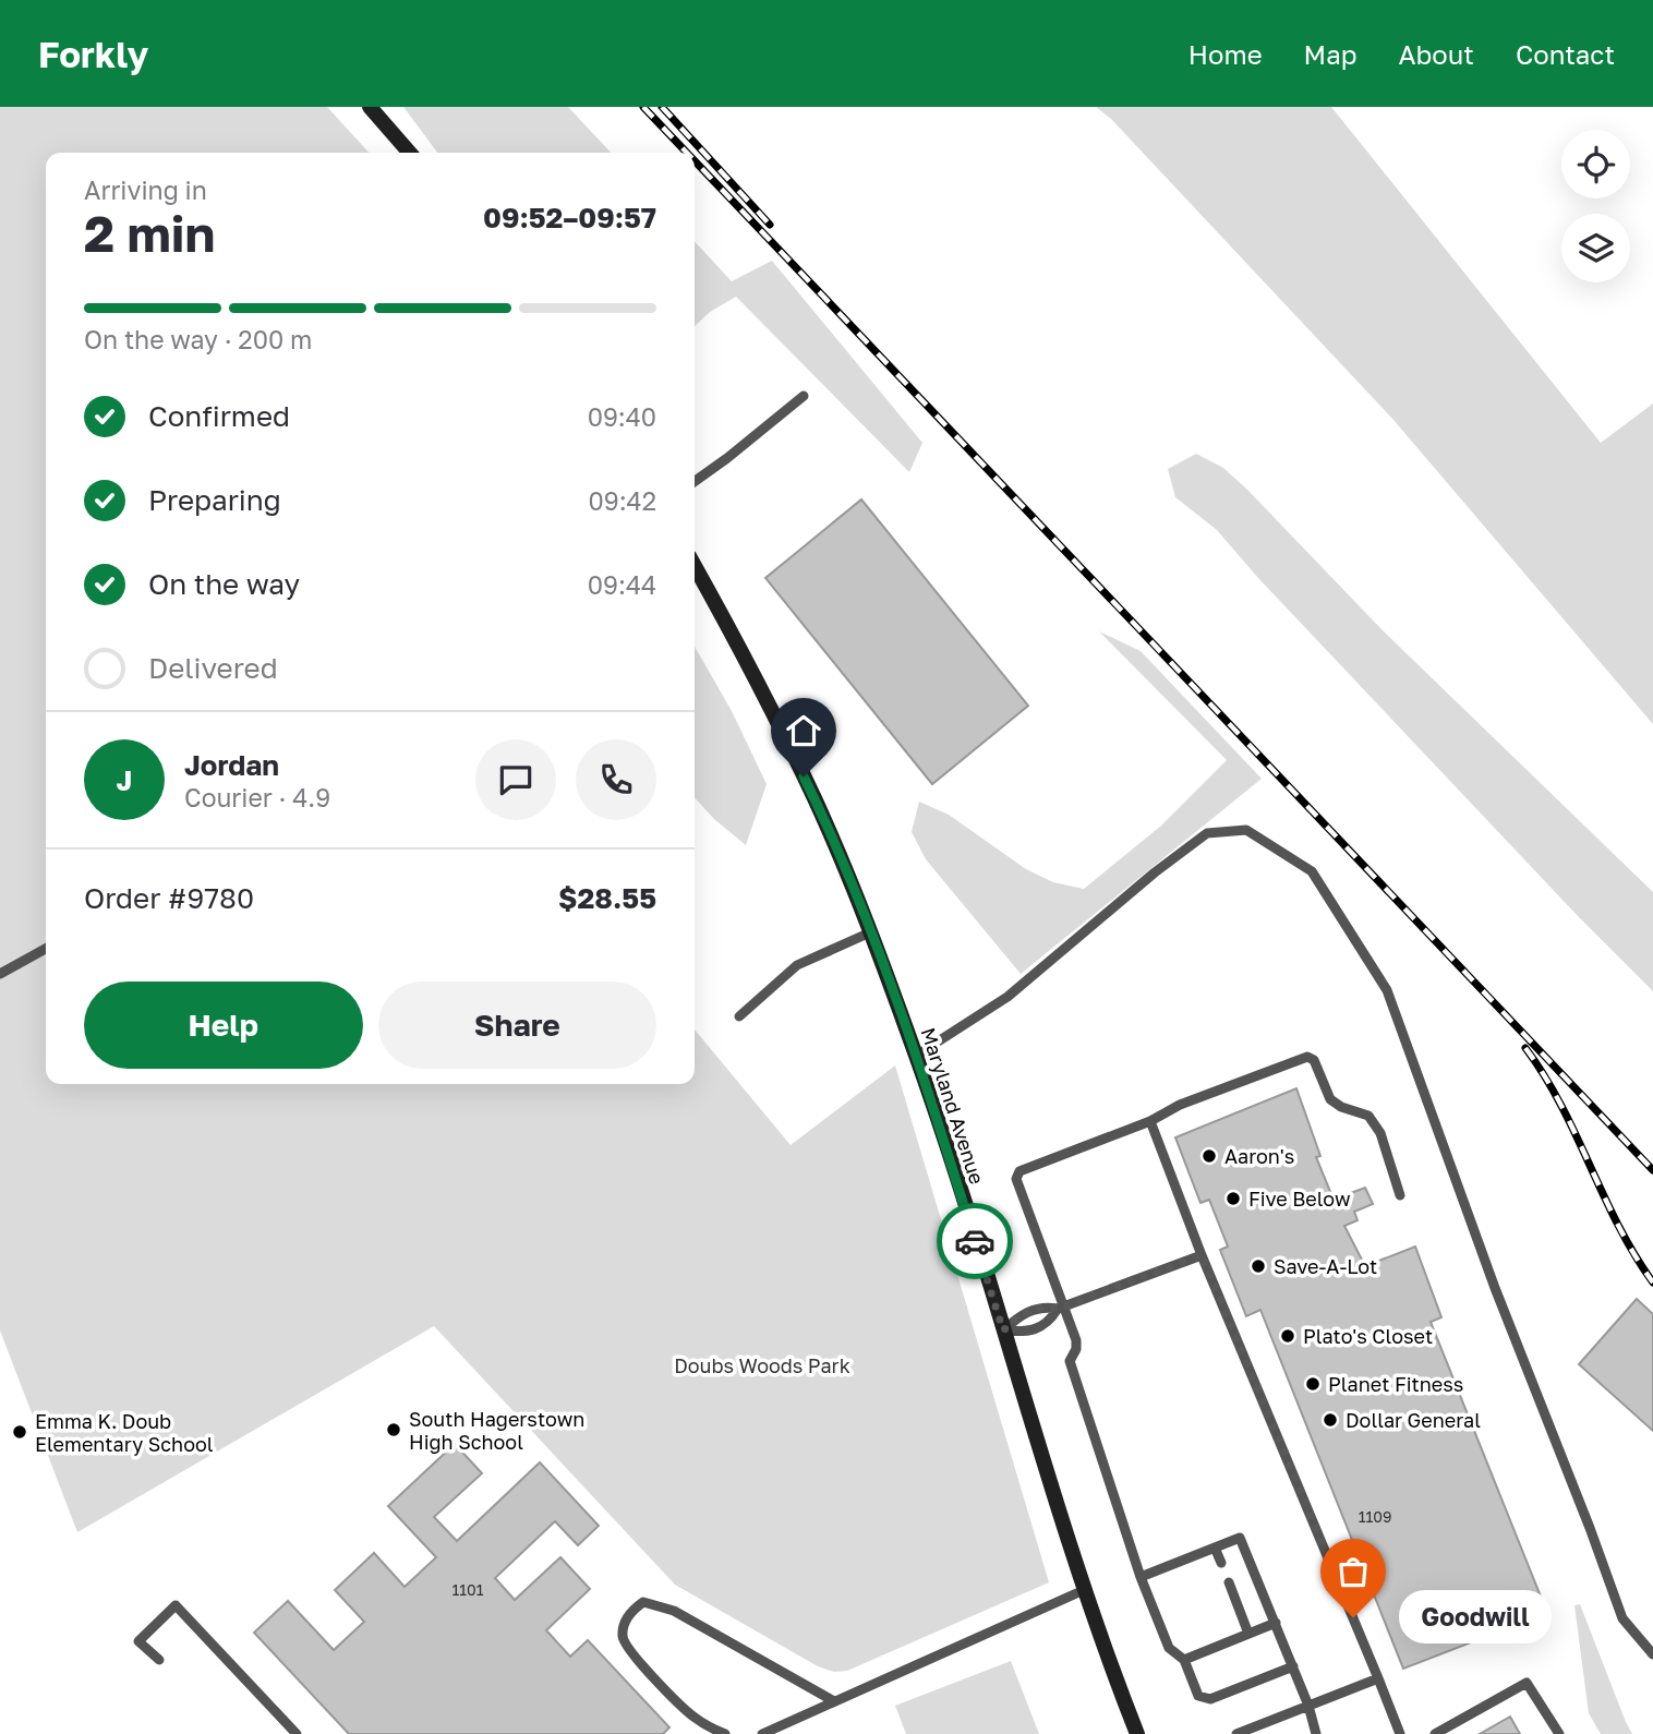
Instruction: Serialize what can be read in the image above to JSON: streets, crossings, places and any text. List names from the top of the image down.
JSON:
{
  "streets": {
    "main road": ["Maryland Avenue"]
  },
  "parks": ["Doubs Woods Park"],
  "places": [
    "Aaron's",
    "Five Below",
    "Save-A-Lot",
    "Plato's Closet",
    "Planet Fitness",
    "Dollar General",
    "South Hagerstown High School",
    "Emma K. Doub Elementary School",
    "Goodwill"
  ],
  "house_numbers": ["1109", "1101"],
  "page": {
    "header": "Forkly",
    "nav": [
      "Home",
      "Map",
      "About",
      "Contact"
    ],
    "heading": ["2 min", "Arriving in", "09:52–09:57"],
    "panel": [
      "Jordan",
      "Courier · 4.9",
      "Order #9780",
      "$28.55"
    ],
    "bar": "On the way · 200 m",
    "list": [
      ["Confirmed", "09:40"],
      ["Preparing", "09:42"],
      ["On the way", "09:44"],
      "Delivered"
    ],
    "round": "J",
    "buttons": ["Help", "Share"],
    "bubble": "Goodwill"
  }
}
